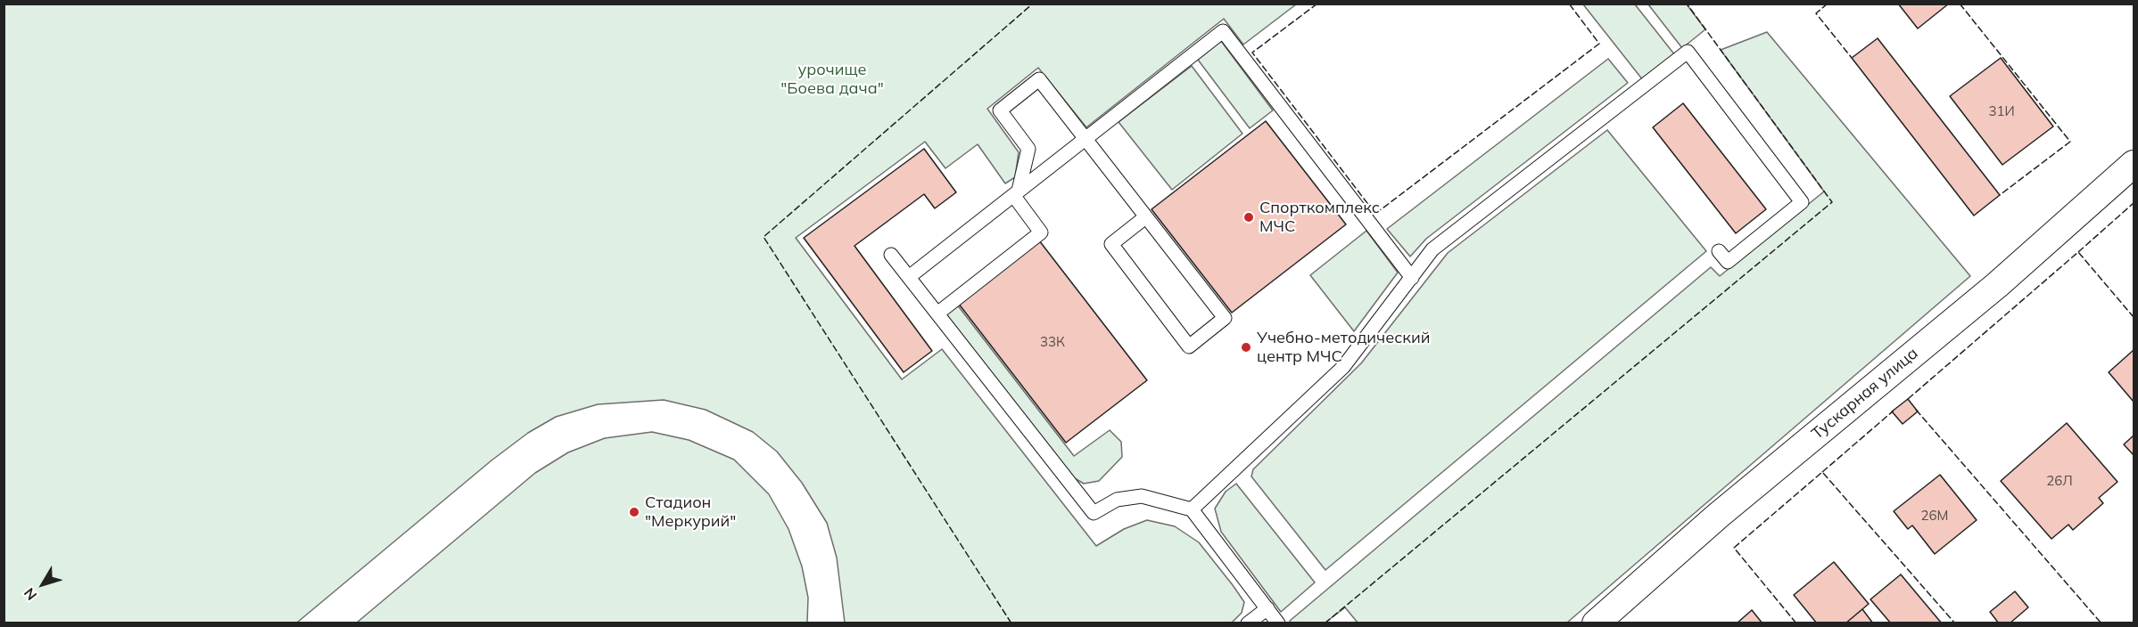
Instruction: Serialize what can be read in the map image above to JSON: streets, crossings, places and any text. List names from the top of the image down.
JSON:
{
  "streets": {
    "street": ["Тускарная улица"]
  },
  "parks": ["урочище \"Боева дача\""],
  "places": ["Спорткомплекс МЧС", "Учебно-методический центр МЧС", "Стадион \"Меркурий\""],
  "house_numbers": [
    "31И",
    "33К",
    "26Л",
    "26М"
  ],
  "north": "bottom left"
}
